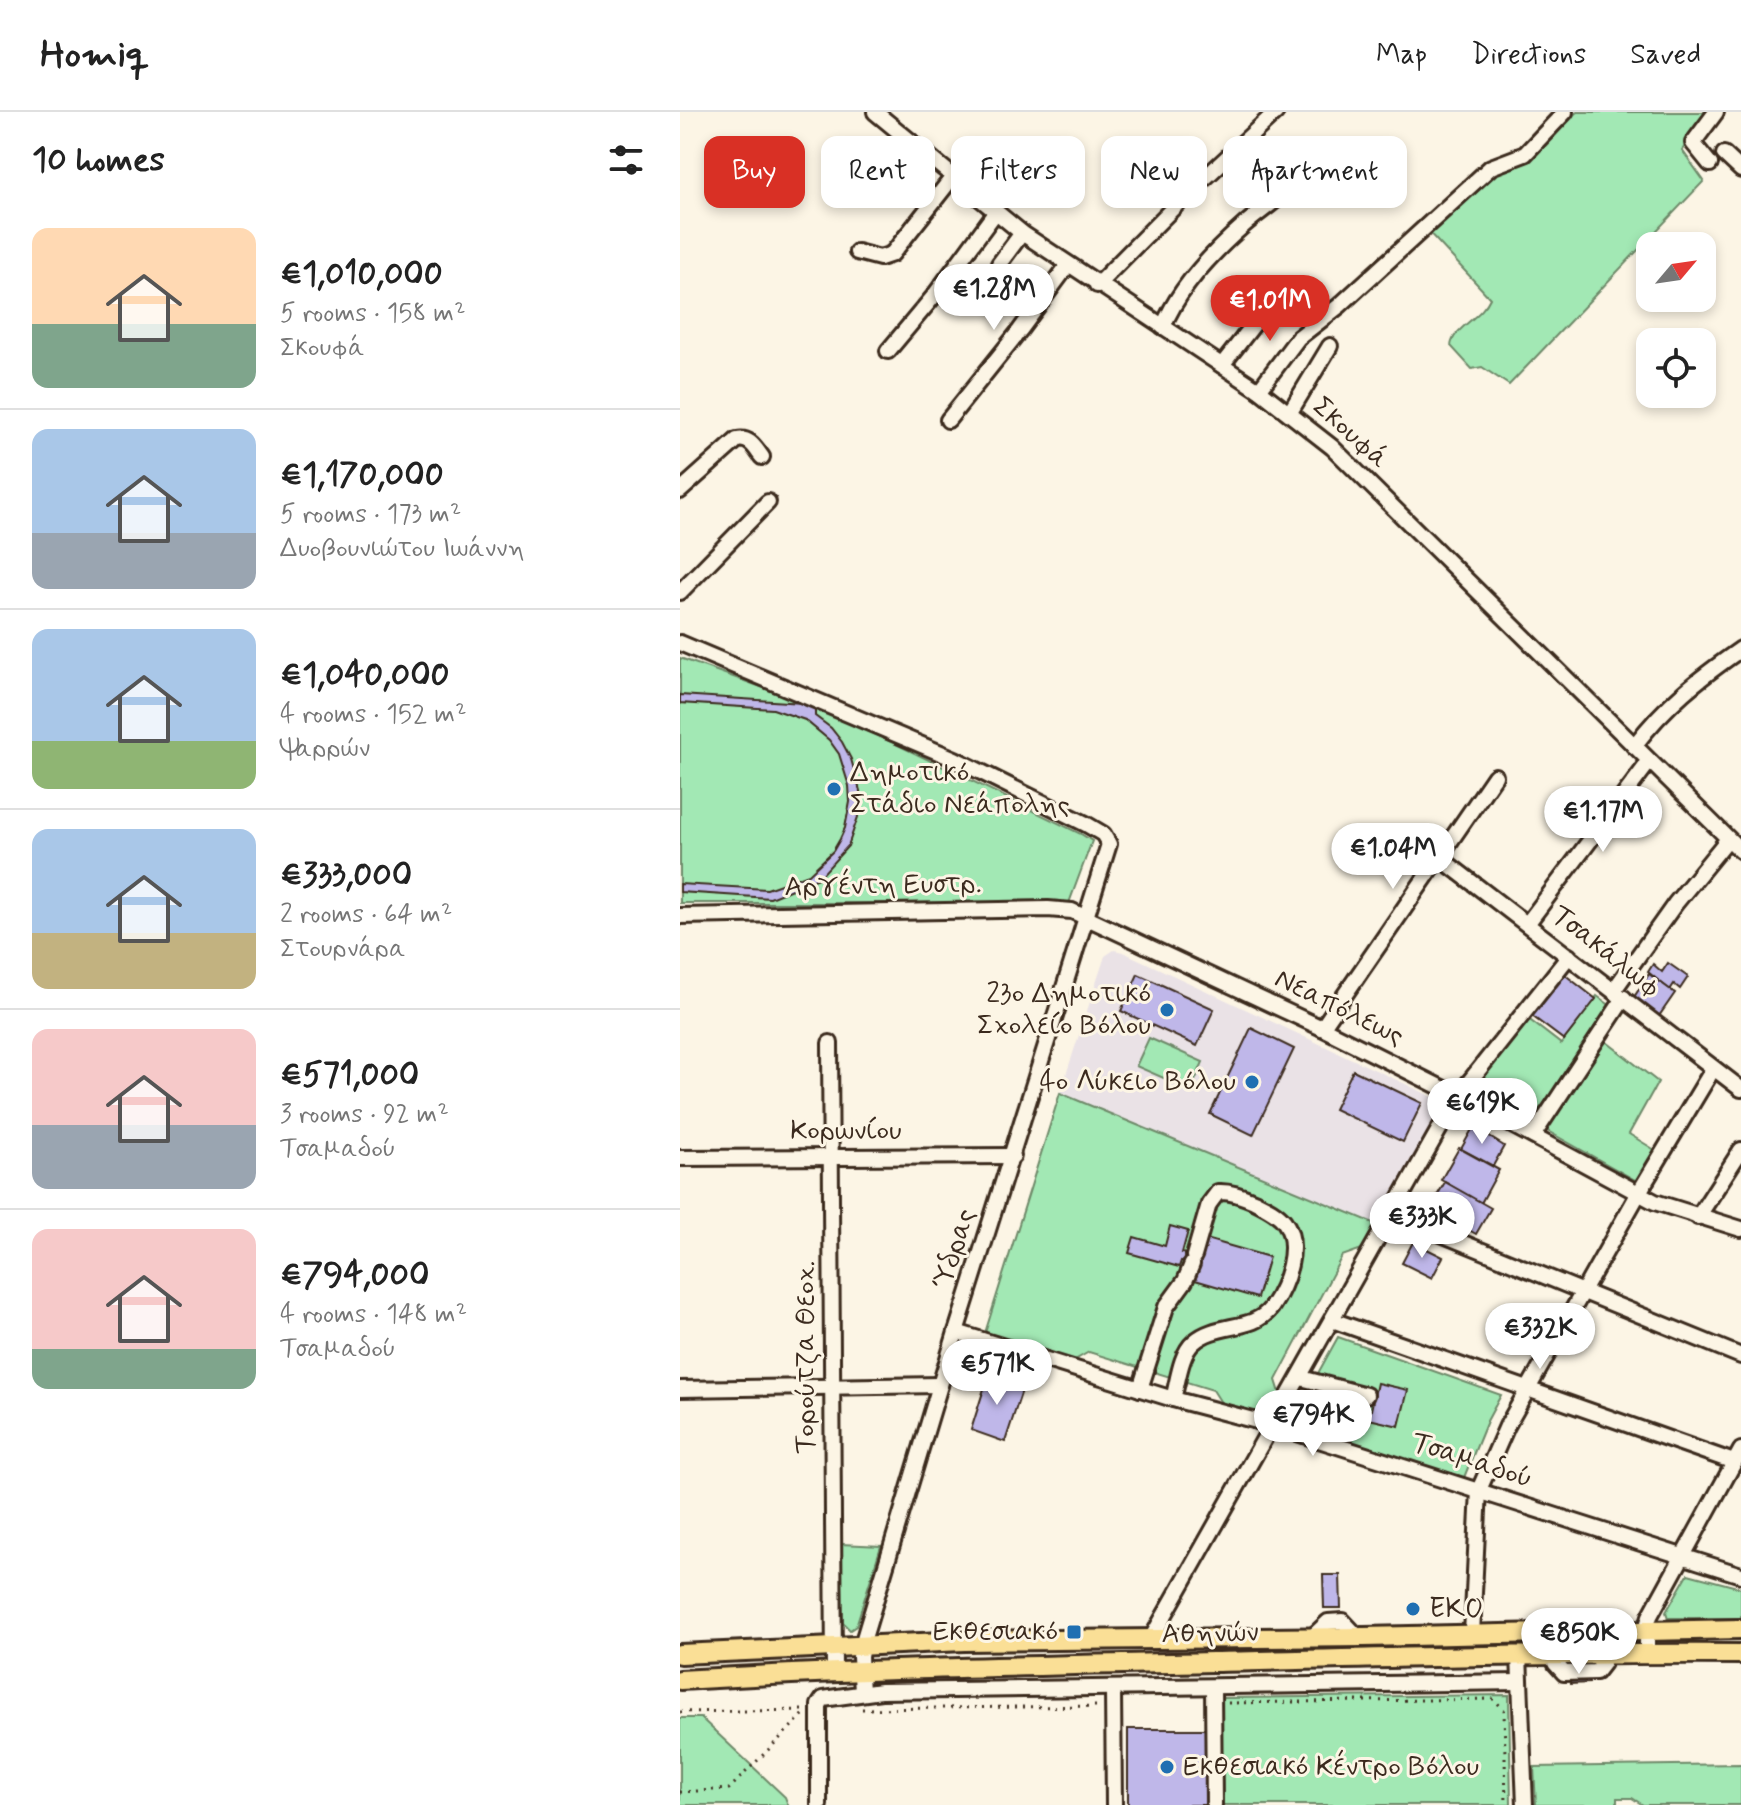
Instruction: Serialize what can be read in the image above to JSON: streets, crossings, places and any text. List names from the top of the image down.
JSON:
{
  "streets": {
    "main road": ["Αθηνών"],
    "street": [
      "Σκουφά",
      "Αργέντη Ευστρ.",
      "Τσακάλωφ",
      "Νεαπόλεως",
      "Κορωνίου",
      "Ύδρας",
      "Τορούτζα Θεοχ.",
      "Τσαμαδού"
    ]
  },
  "crossings": [
    ["Αργέντη Ευστρ.", "Νεαπόλεως"],
    ["Αργέντη Ευστρ.", "Ύδρας"],
    ["Νεαπόλεως", "Ύδρας"],
    ["Κορωνίου", "Ύδρας"],
    ["Κορωνίου", "Τορούτζα Θεοχ."],
    ["Ύδρας", "Τσαμαδού"],
    ["Ύδρας", "Αθηνών"],
    ["Τορούτζα Θεοχ.", "Αθηνών"]
  ],
  "places": {
    "other": [
      "Δημοτικό Στάδιο Νεάπολης",
      "23ο Δημοτικό Σχολείο Βόλου",
      "4ο Λύκειο Βόλου",
      "EKO",
      "Εκθεσιακό Κέντρο Βόλου"
    ],
    "transit": ["Εκθεσιακό"]
  },
  "north": "top right",
  "page": {
    "header": "Homiq",
    "nav": ["Map", "Directions", "Saved"],
    "heading": "10 homes",
    "chip": [
      "Buy",
      "Rent",
      "Filters",
      "New",
      "Apartment"
    ],
    "list": [
      {
        "name": "€1,010,000",
        "note": "5 rooms · 158 m² · Σκουφά"
      },
      {
        "name": "€1,170,000",
        "note": "5 rooms · 173 m² · Δυοβουνιώτου Ιωάννη"
      },
      {
        "name": "€1,040,000",
        "note": "4 rooms · 152 m² · Ψαρρών"
      },
      {
        "name": "€333,000",
        "note": "2 rooms · 64 m² · Στουρνάρα"
      },
      {
        "name": "€571,000",
        "note": "3 rooms · 92 m² · Τσαμαδού"
      },
      {
        "name": "€794,000",
        "note": "4 rooms · 148 m² · Τσαμαδού"
      }
    ],
    "price": [
      "€1.28M",
      "€1.01M",
      "€1.17M",
      "€1.04M",
      "€619K",
      "€333K",
      "€332K",
      "€571K",
      "€794K",
      "€850K"
    ]
  }
}
